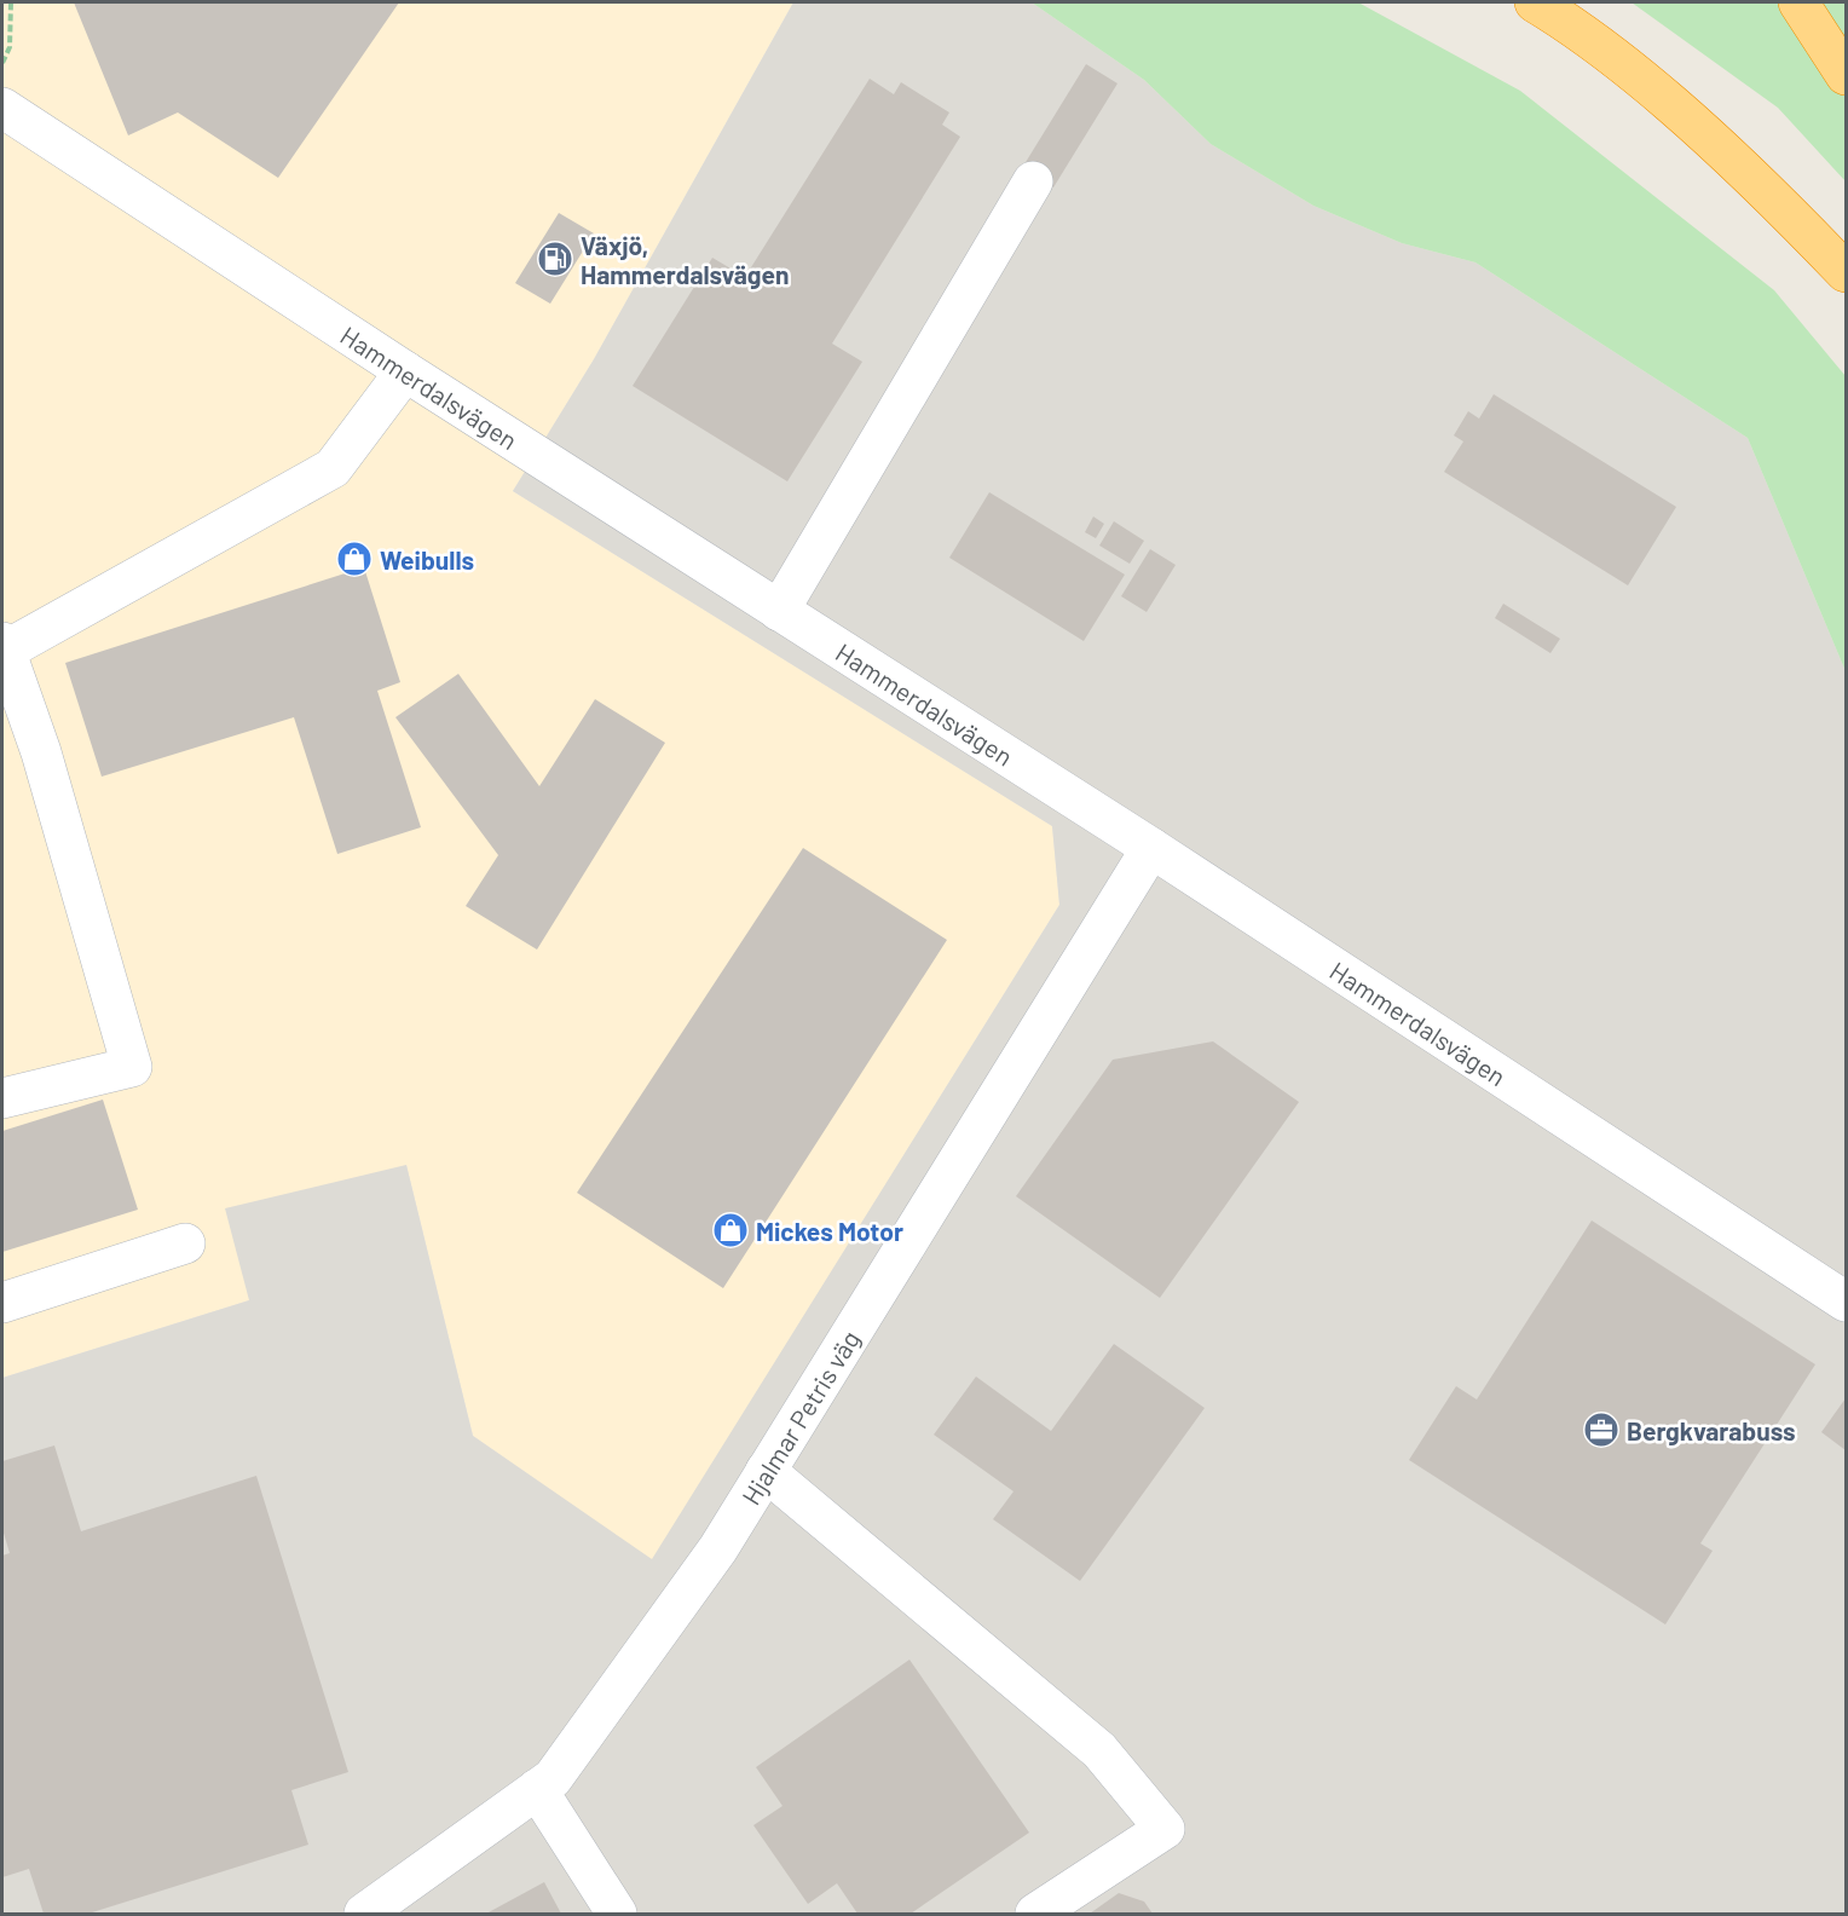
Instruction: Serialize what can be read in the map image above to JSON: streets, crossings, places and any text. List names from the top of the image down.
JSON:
{
  "streets": {
    "street": ["Hammerdalsvägen", "Hjalmar Petris väg"]
  },
  "crossings": [
    ["Hammerdalsvägen", "Hjalmar Petris väg"]
  ],
  "places": {
    "fuel station": ["Växjö, Hammerdalsvägen"],
    "shop": ["Weibulls", "Mickes Motor"],
    "office": ["Bergkvarabuss"]
  }
}
